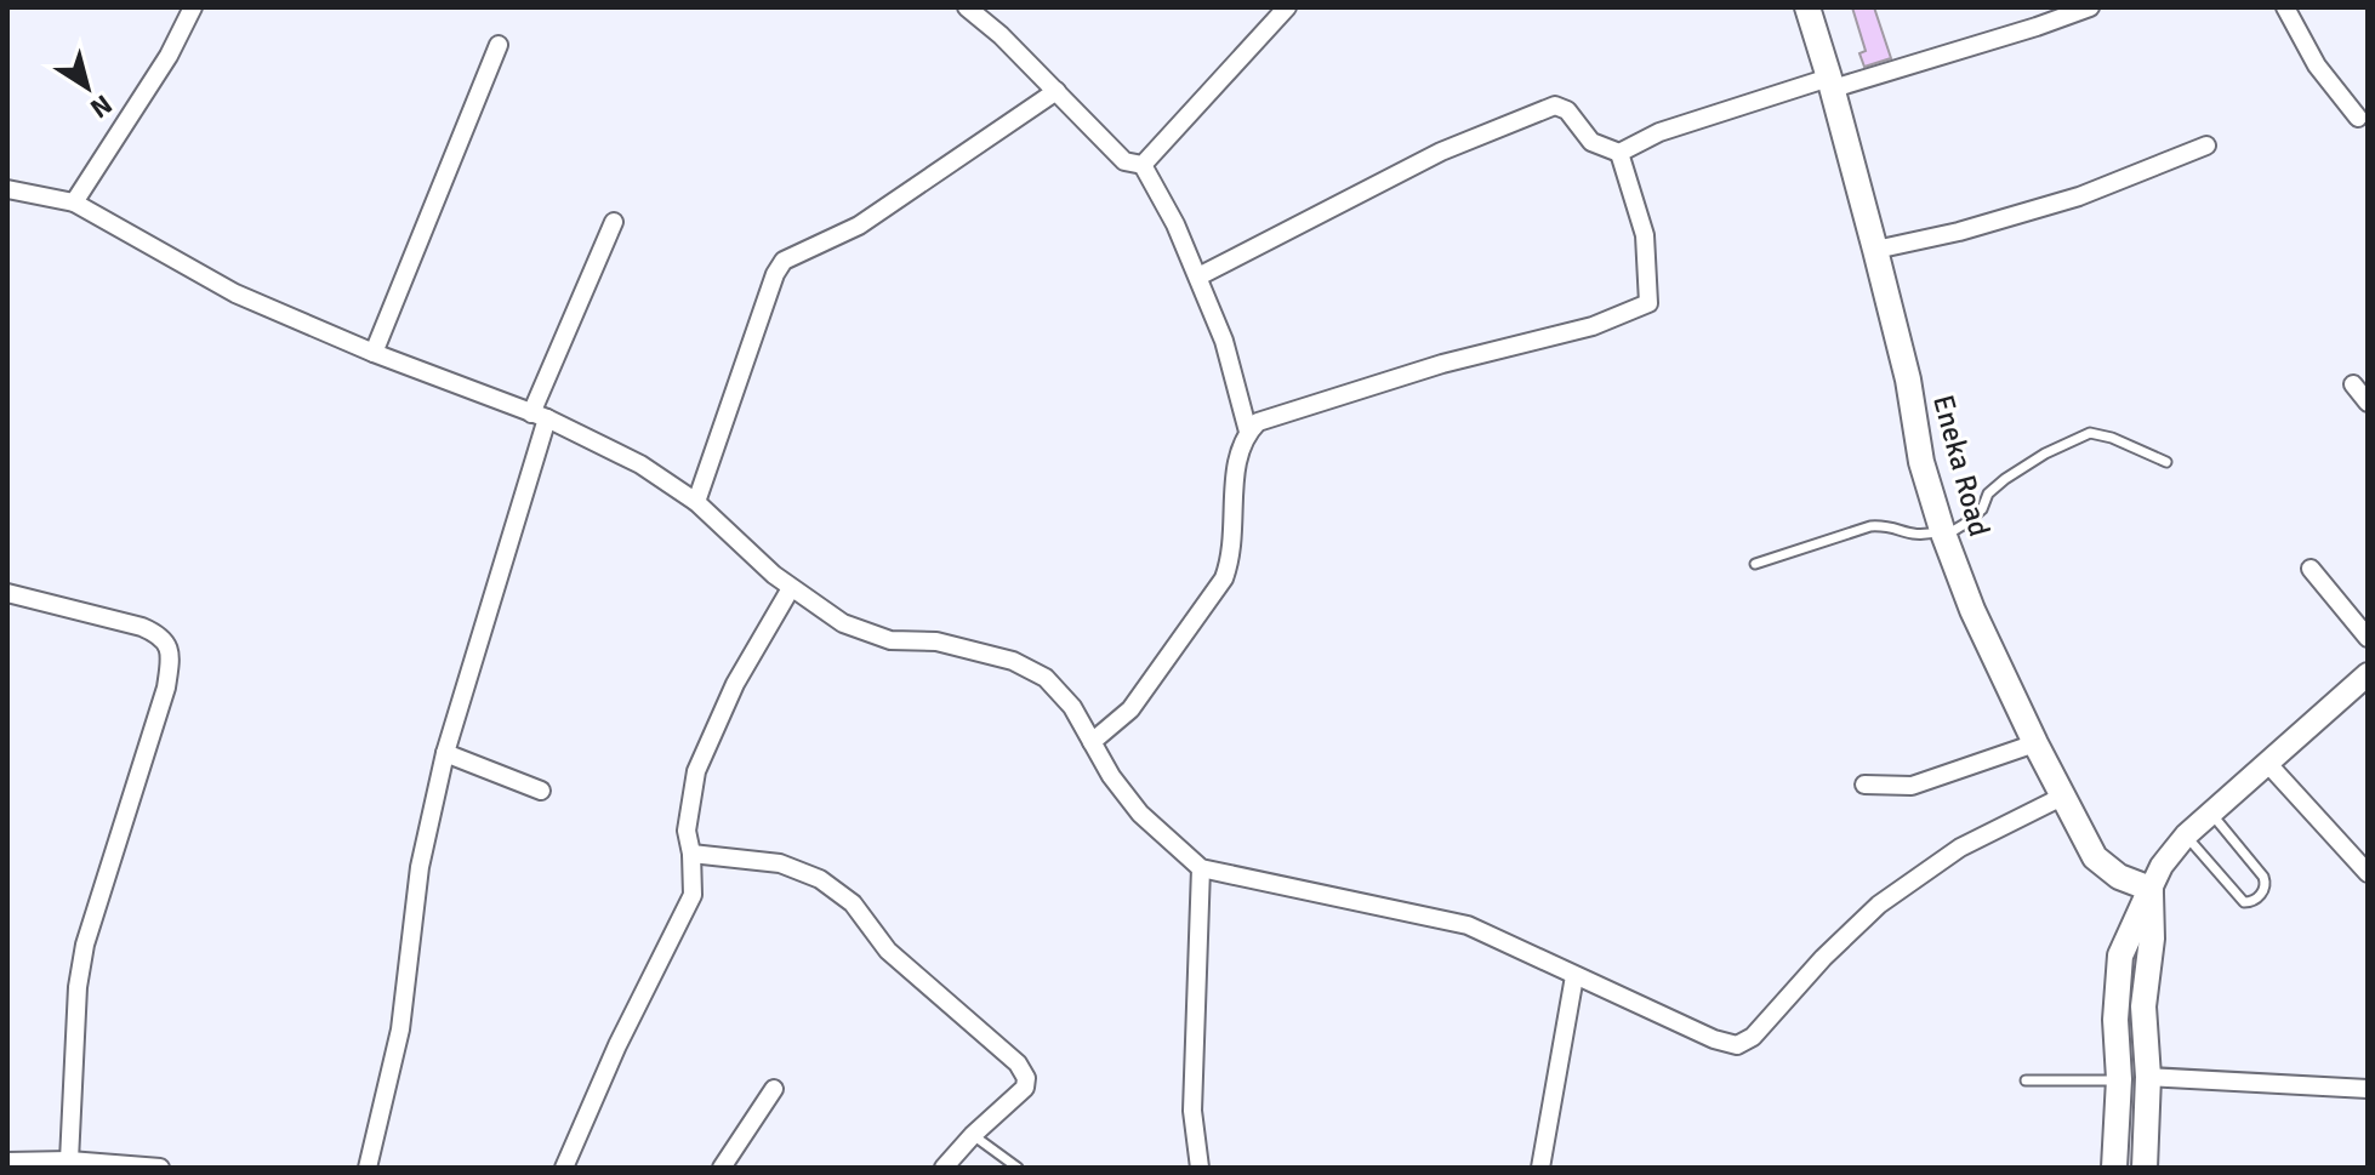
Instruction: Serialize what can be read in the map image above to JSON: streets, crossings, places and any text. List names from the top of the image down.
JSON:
{
  "streets": {
    "main road": ["Eneka Road"]
  },
  "north": "bottom right"
}
